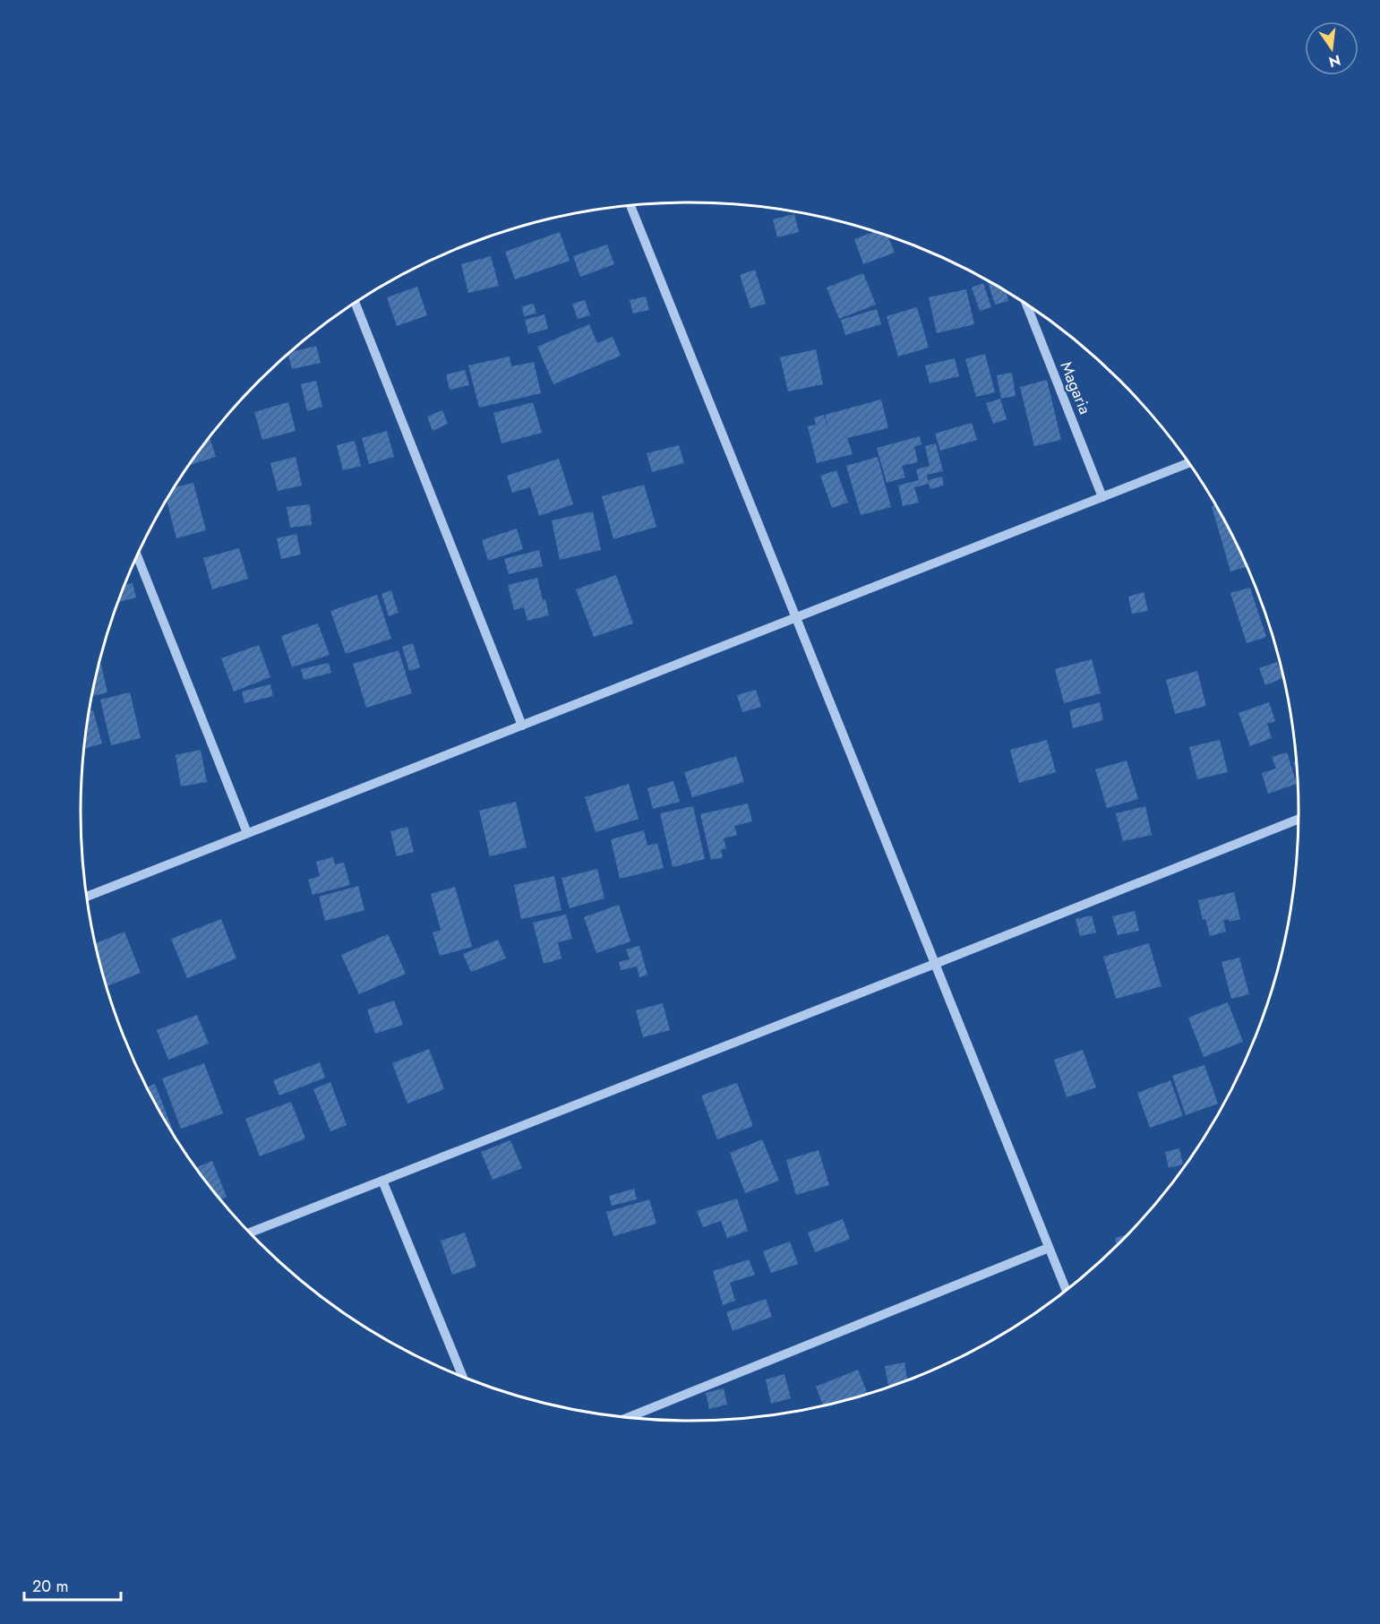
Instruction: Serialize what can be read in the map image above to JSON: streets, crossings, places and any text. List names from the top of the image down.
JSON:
{
  "streets": {
    "street": ["Magaria"]
  },
  "scale_bar": "20 m",
  "north": "bottom"
}
